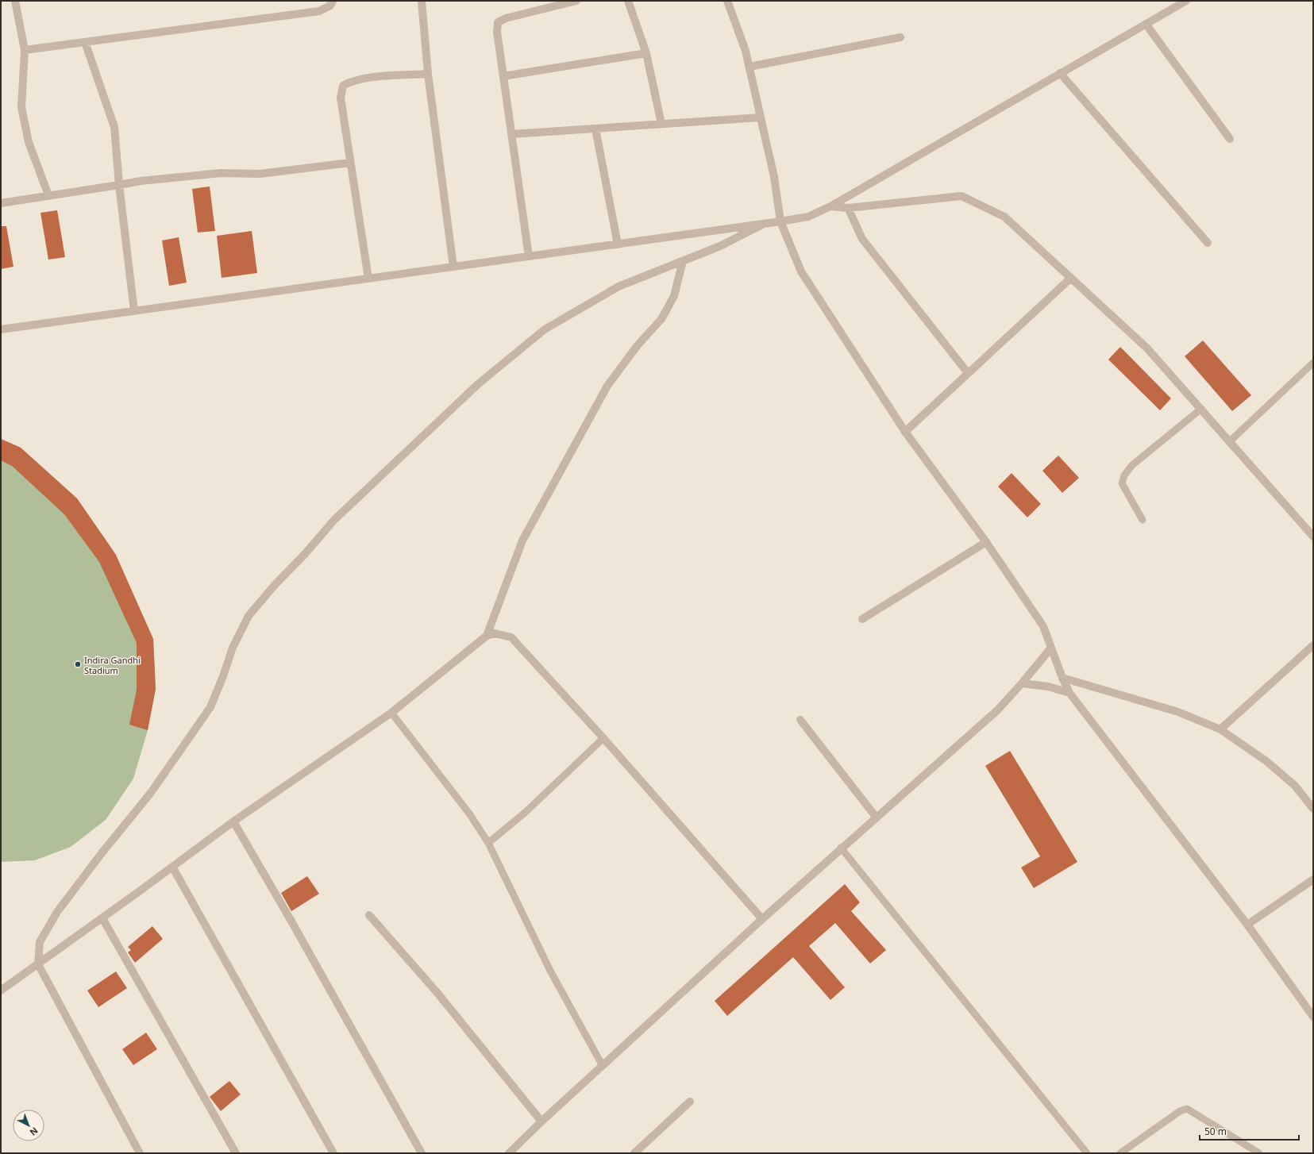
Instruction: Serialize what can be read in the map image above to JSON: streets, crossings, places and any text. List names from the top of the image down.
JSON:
{
  "places": ["Indira Gandhi Stadium"],
  "scale_bar": "50 m",
  "north": "bottom right"
}
